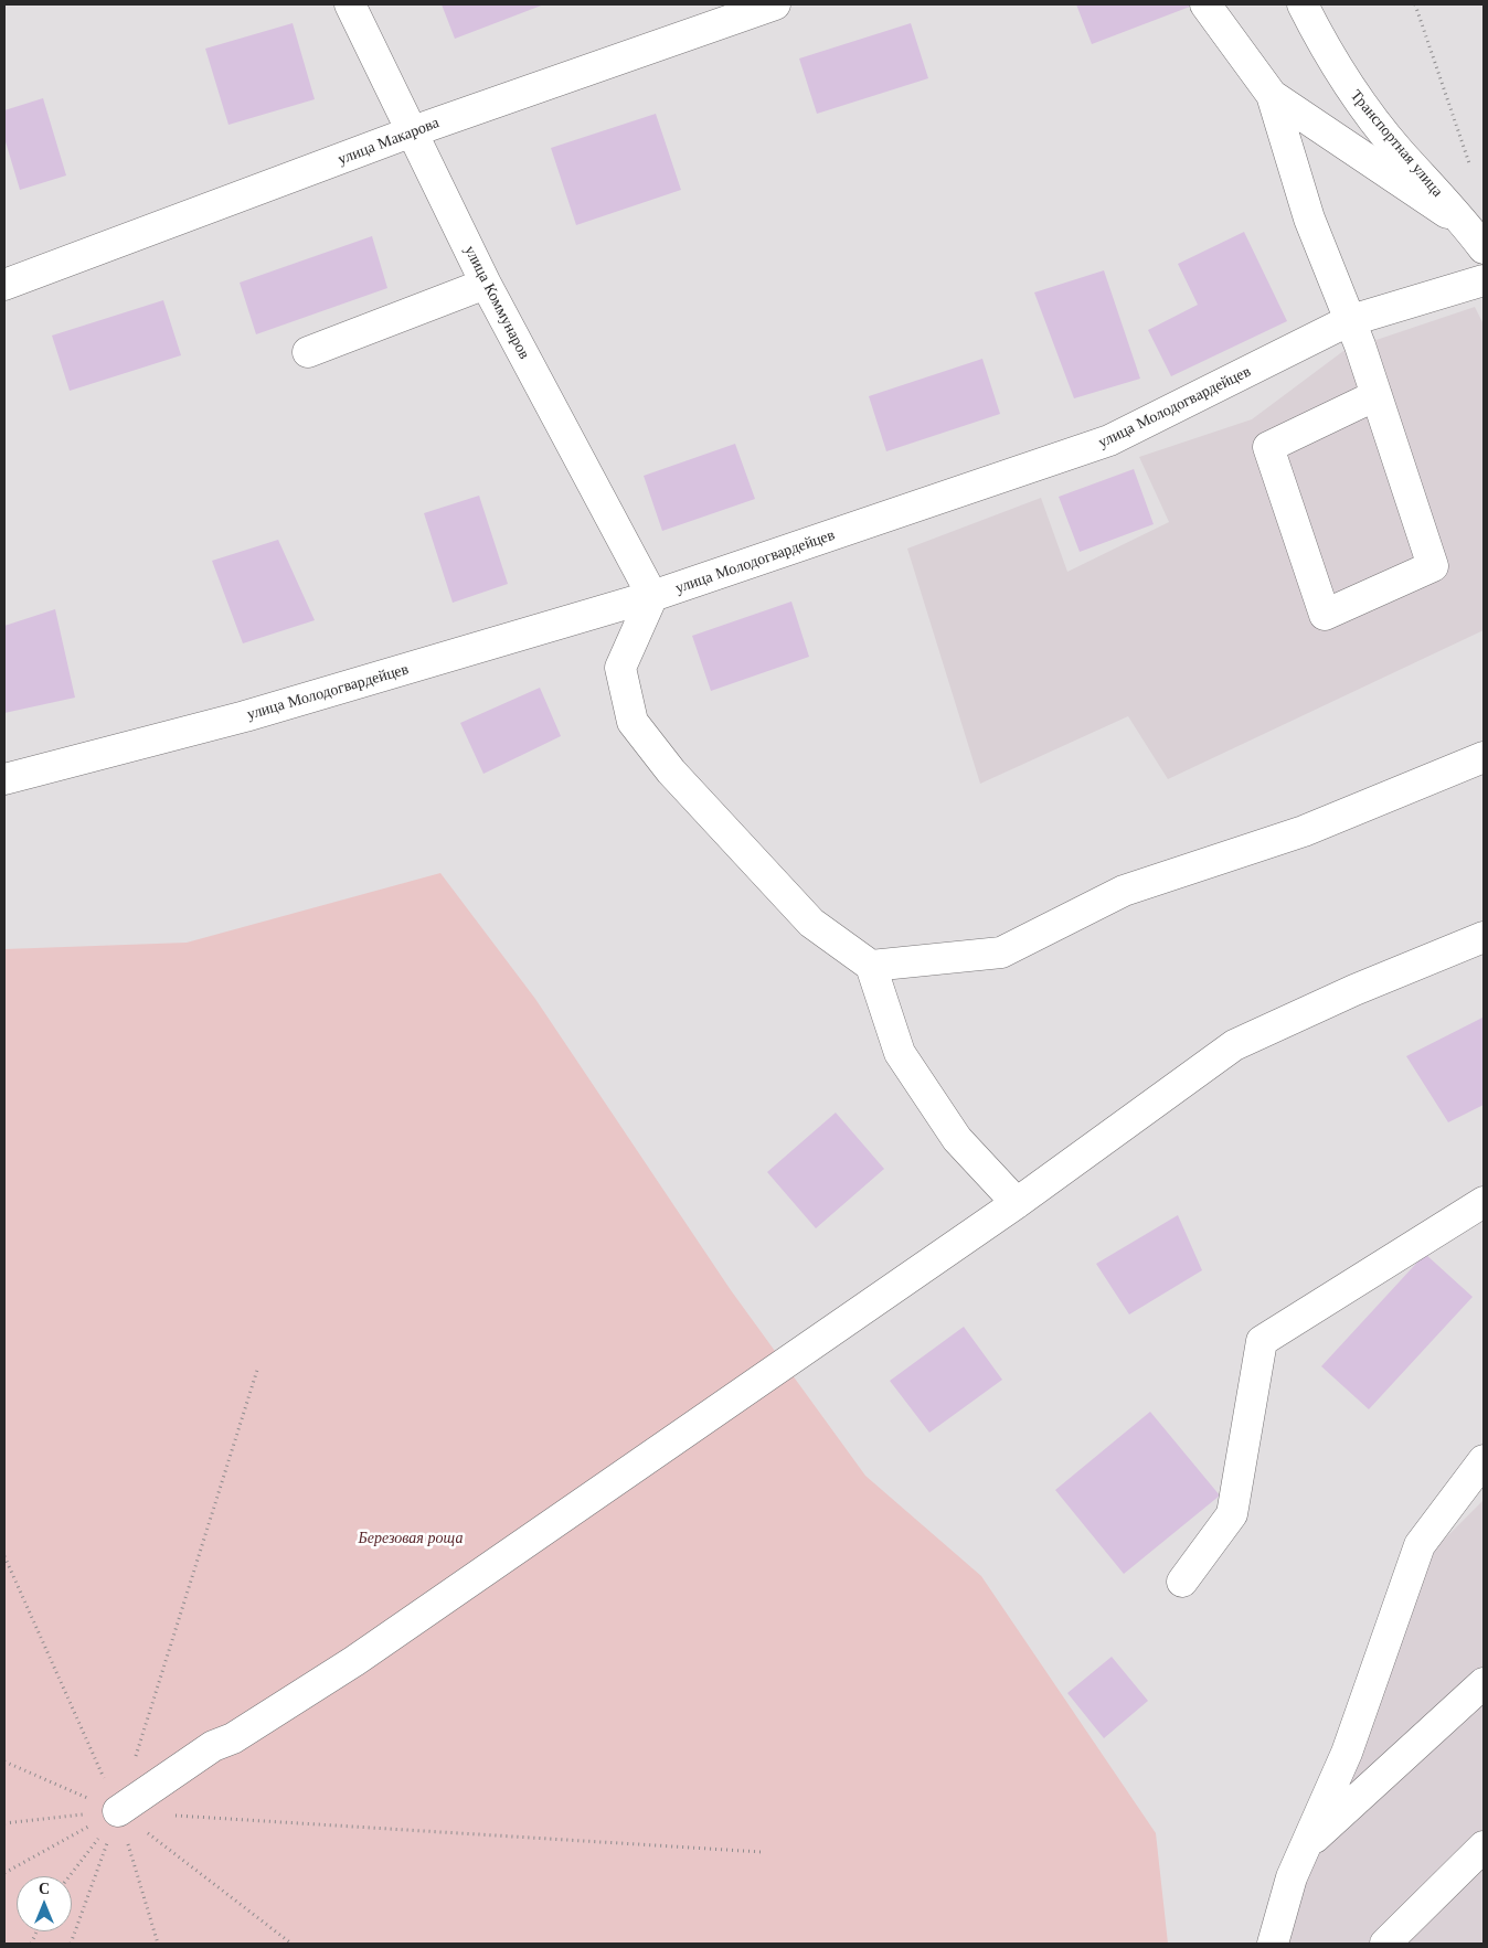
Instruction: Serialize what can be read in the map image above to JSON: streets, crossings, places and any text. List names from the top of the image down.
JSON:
{
  "streets": {
    "street": [
      "улица Макарова",
      "Транспортная улица",
      "улица Коммунаров",
      "улица Молодогвардейцев"
    ]
  },
  "crossings": [
    ["улица Макарова", "улица Коммунаров"],
    ["улица Коммунаров", "улица Молодогвардейцев"]
  ],
  "parks": ["Березовая роща"],
  "north": "top"
}
